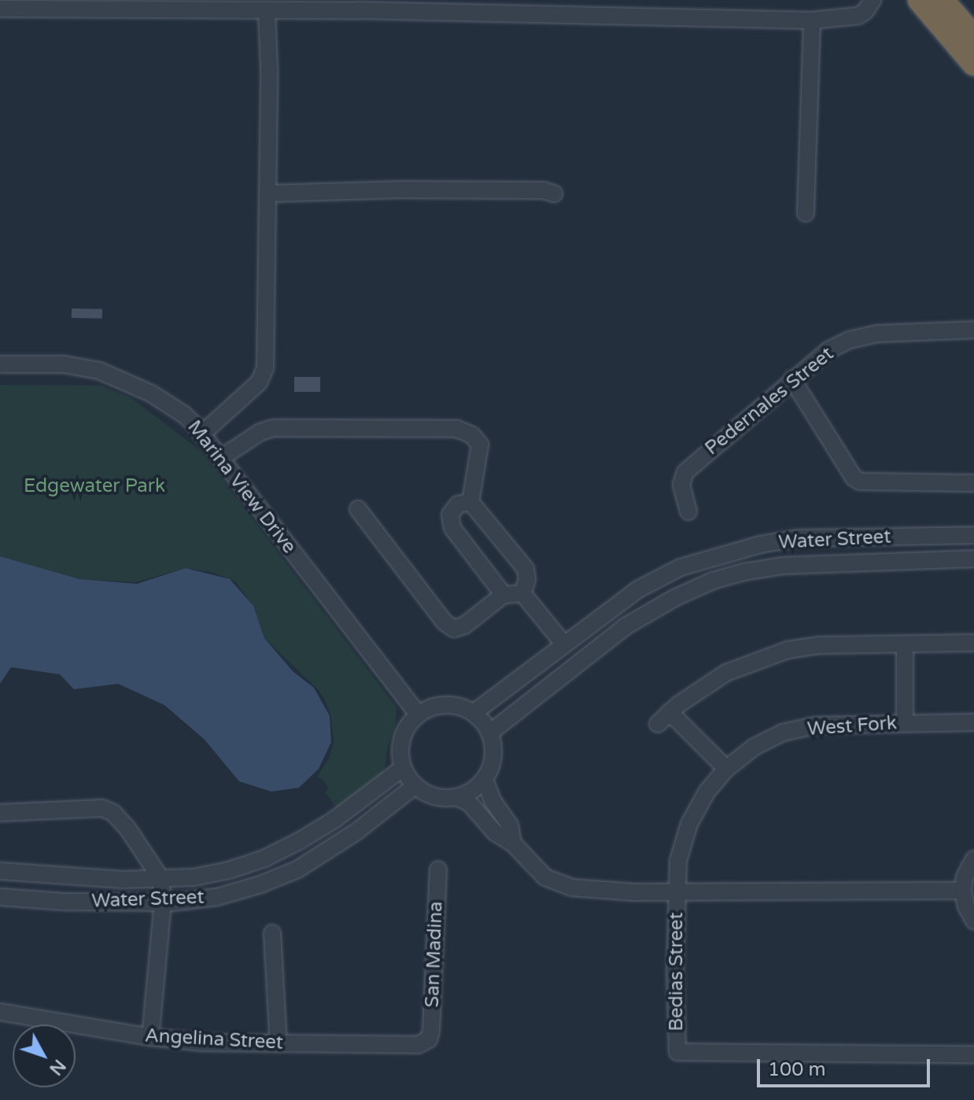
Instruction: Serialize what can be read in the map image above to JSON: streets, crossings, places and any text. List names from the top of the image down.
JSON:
{
  "streets": {
    "street": [
      "Pedernales Street",
      "Marina View Drive",
      "Water Street",
      "West Fork",
      "San Madina",
      "Bedias Street",
      "Angelina Street"
    ]
  },
  "crossings": [
    ["Marina View Drive", "Water Street"],
    ["West Fork", "Bedias Street"],
    ["San Madina", "Angelina Street"]
  ],
  "parks": ["Edgewater Park"],
  "scale_bar": "100 m",
  "north": "bottom right"
}
